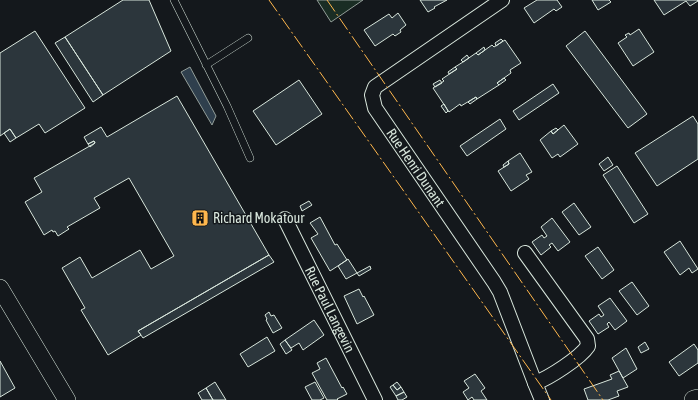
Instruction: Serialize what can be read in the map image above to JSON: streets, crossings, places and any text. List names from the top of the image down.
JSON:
{
  "streets": {
    "street": ["Rue Henri Dunant", "Rue Paul Langevin"]
  },
  "places": {
    "building": ["Richard Mokatour"]
  }
}
